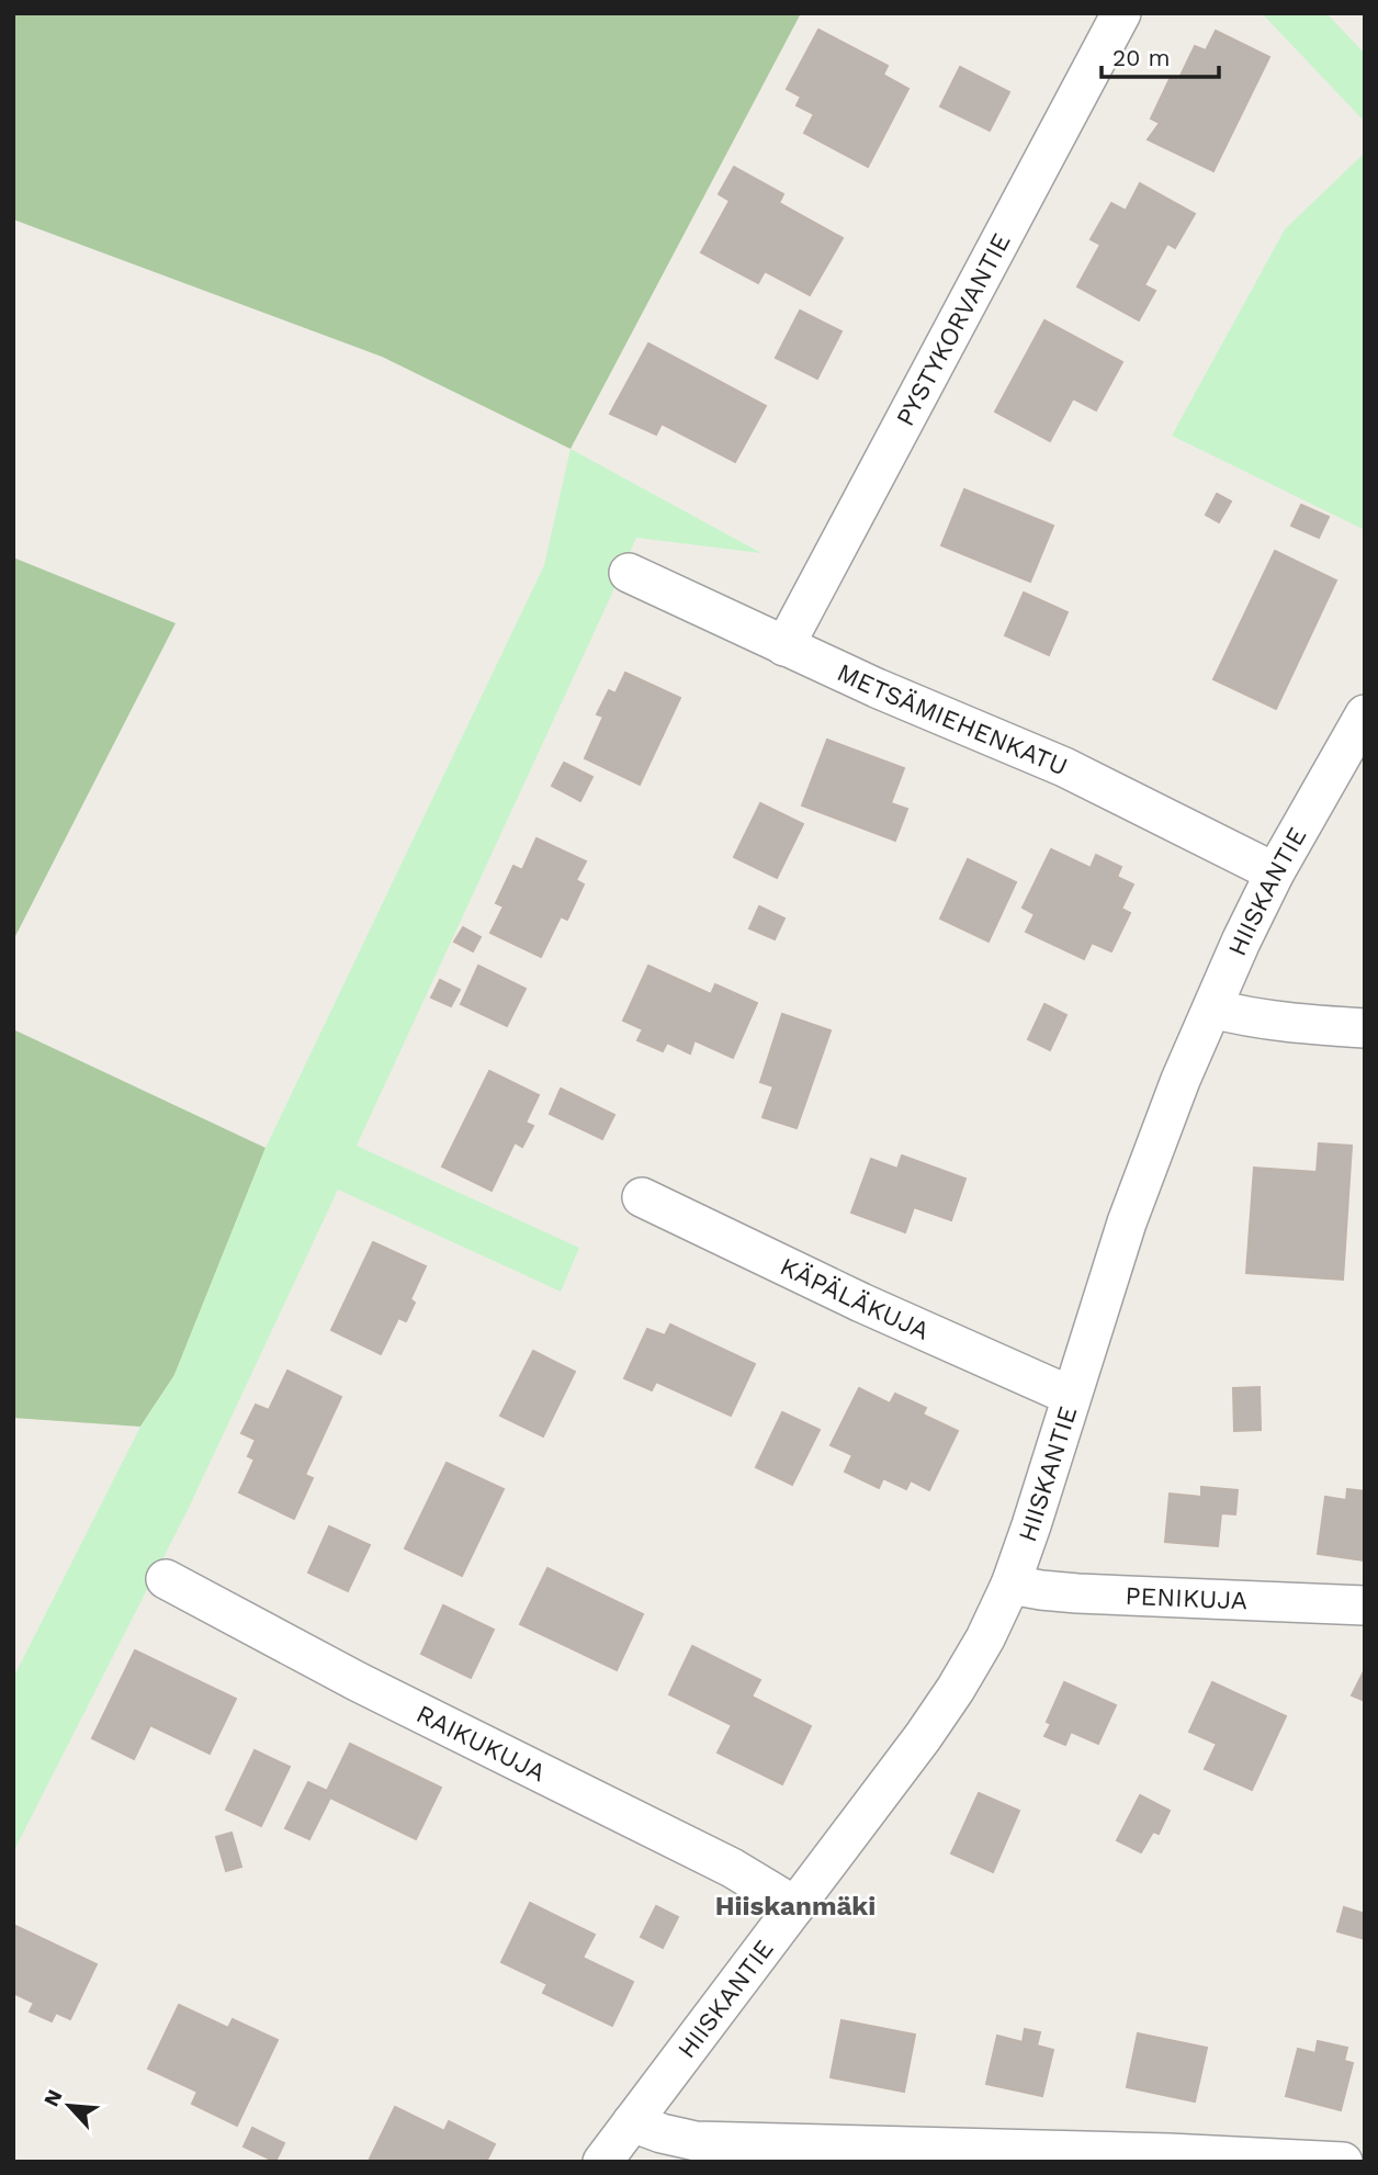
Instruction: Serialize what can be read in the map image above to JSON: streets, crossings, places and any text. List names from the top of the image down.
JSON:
{
  "streets": {
    "street": [
      "PYSTYKORVANTIE",
      "METSÄMIEHENKATU",
      "HIISKANTIE",
      "KÄPÄLÄKUJA",
      "PENIKUJA",
      "RAIKUKUJA"
    ]
  },
  "crossings": [
    ["PYSTYKORVANTIE", "METSÄMIEHENKATU"],
    ["METSÄMIEHENKATU", "HIISKANTIE"],
    ["HIISKANTIE", "KÄPÄLÄKUJA"],
    ["HIISKANTIE", "PENIKUJA"],
    ["HIISKANTIE", "RAIKUKUJA"]
  ],
  "districts": ["Hiiskanmäki"],
  "scale_bar": "20 m",
  "north": "top left"
}
